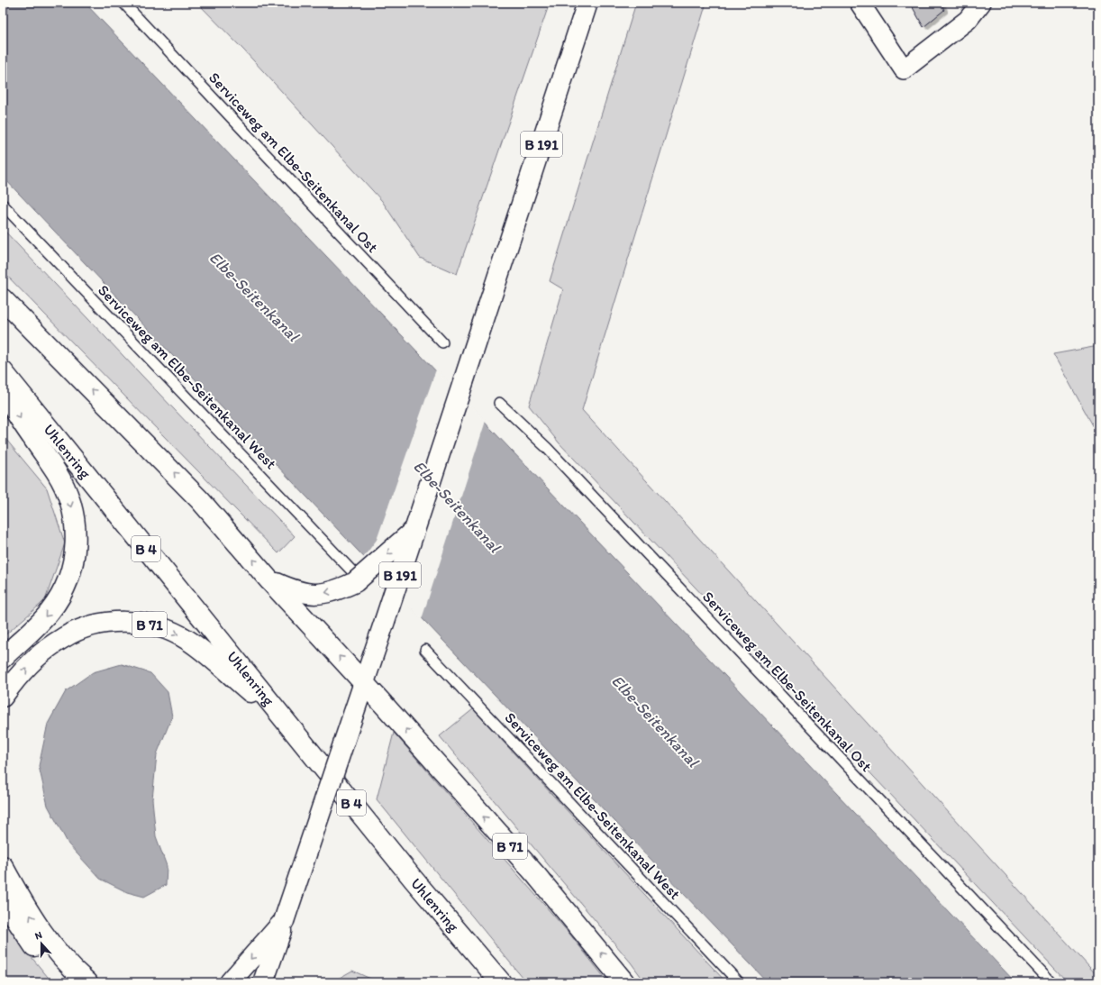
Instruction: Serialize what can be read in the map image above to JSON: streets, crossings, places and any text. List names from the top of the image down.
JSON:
{
  "streets": {
    "main road": [
      "B 191",
      "Uhlenring",
      "B 4",
      "B 71"
    ],
    "lane": ["Serviceweg am Elbe-Seitenkanal Ost", "Serviceweg am Elbe-Seitenkanal West"]
  },
  "crossings": [
    ["B 191", "B 71"],
    ["Uhlenring", "B 71"]
  ],
  "water": ["Elbe-Seitenkanal"],
  "north": "top"
}
